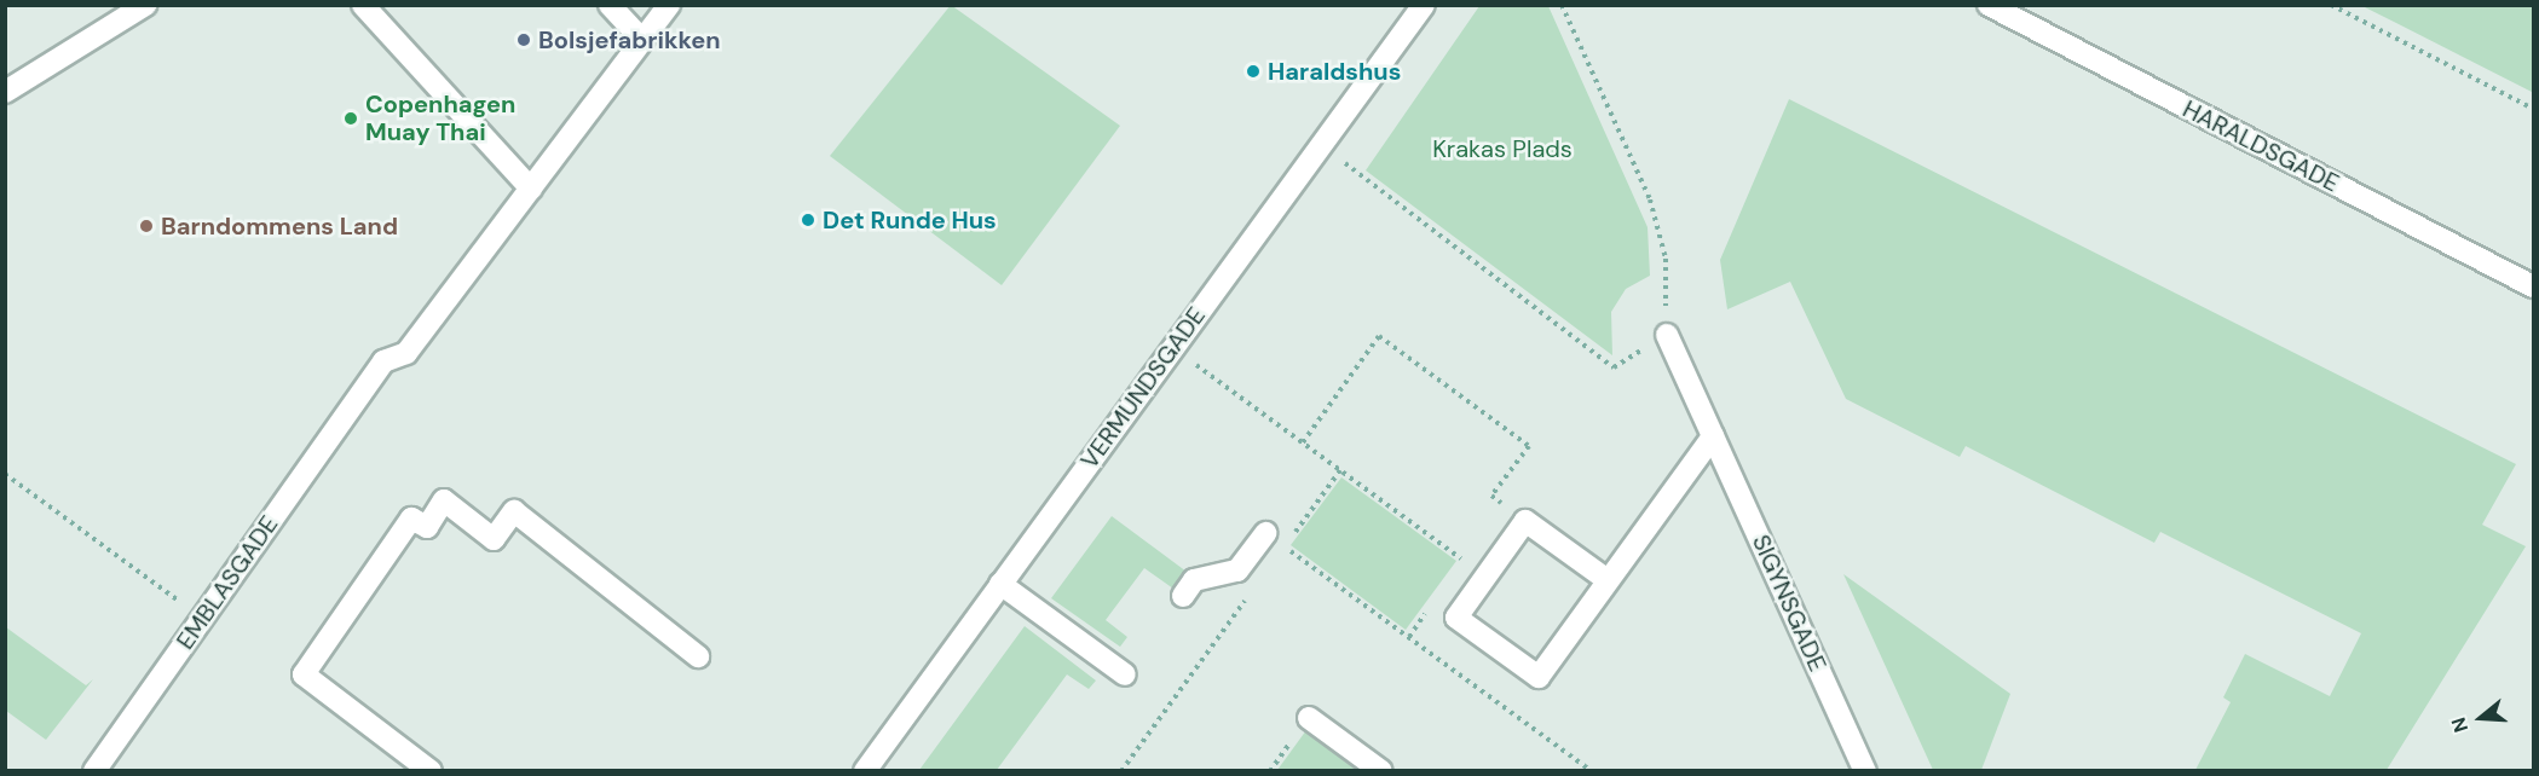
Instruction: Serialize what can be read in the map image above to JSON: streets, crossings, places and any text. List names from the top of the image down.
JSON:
{
  "streets": {
    "street": [
      "HARALDSGADE",
      "VERMUNDSGADE",
      "EMBLASGADE",
      "SIGYNSGADE"
    ]
  },
  "parks": ["Krakas Plads"],
  "places": [
    "Bolsjefabrikken",
    "Haraldshus",
    "Copenhagen Muay Thai",
    "Det Runde Hus",
    "Barndommens Land"
  ],
  "north": "left"
}
